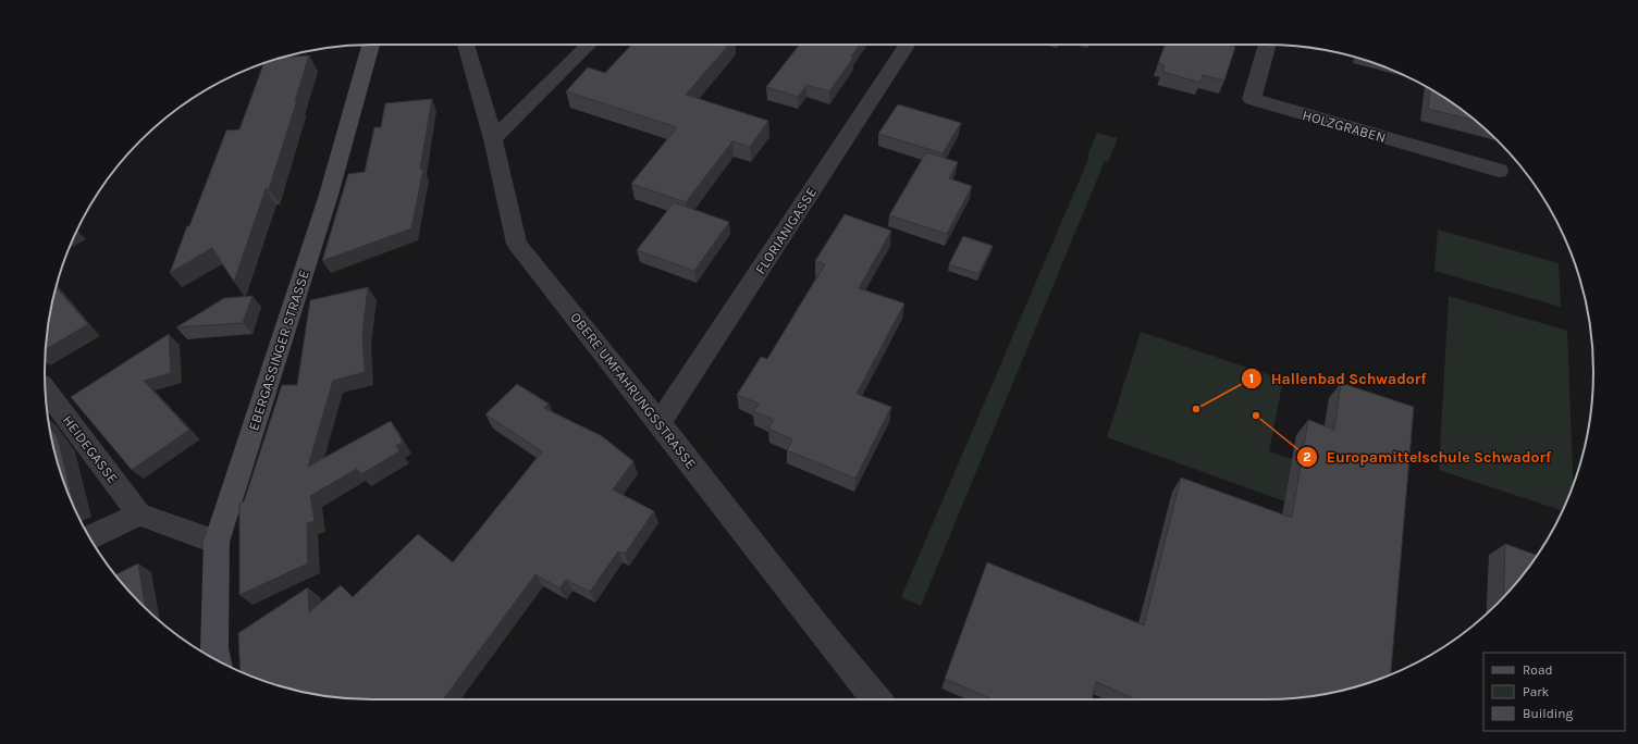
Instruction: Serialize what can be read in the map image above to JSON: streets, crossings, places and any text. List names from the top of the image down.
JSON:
{
  "streets": {
    "main road": ["EBERGASSINGER STRASSE"],
    "street": [
      "HOLZGRABEN",
      "FLORIANIGASSE",
      "OBERE UMFAHRUNGSSTRASSE",
      "HEIDEGASSE"
    ]
  },
  "crossings": [
    ["FLORIANIGASSE", "OBERE UMFAHRUNGSSTRASSE"]
  ],
  "places": ["Hallenbad Schwadorf", "Europamittelschule Schwadorf"],
  "legend": ["Road", "Park", "Building"]
}
